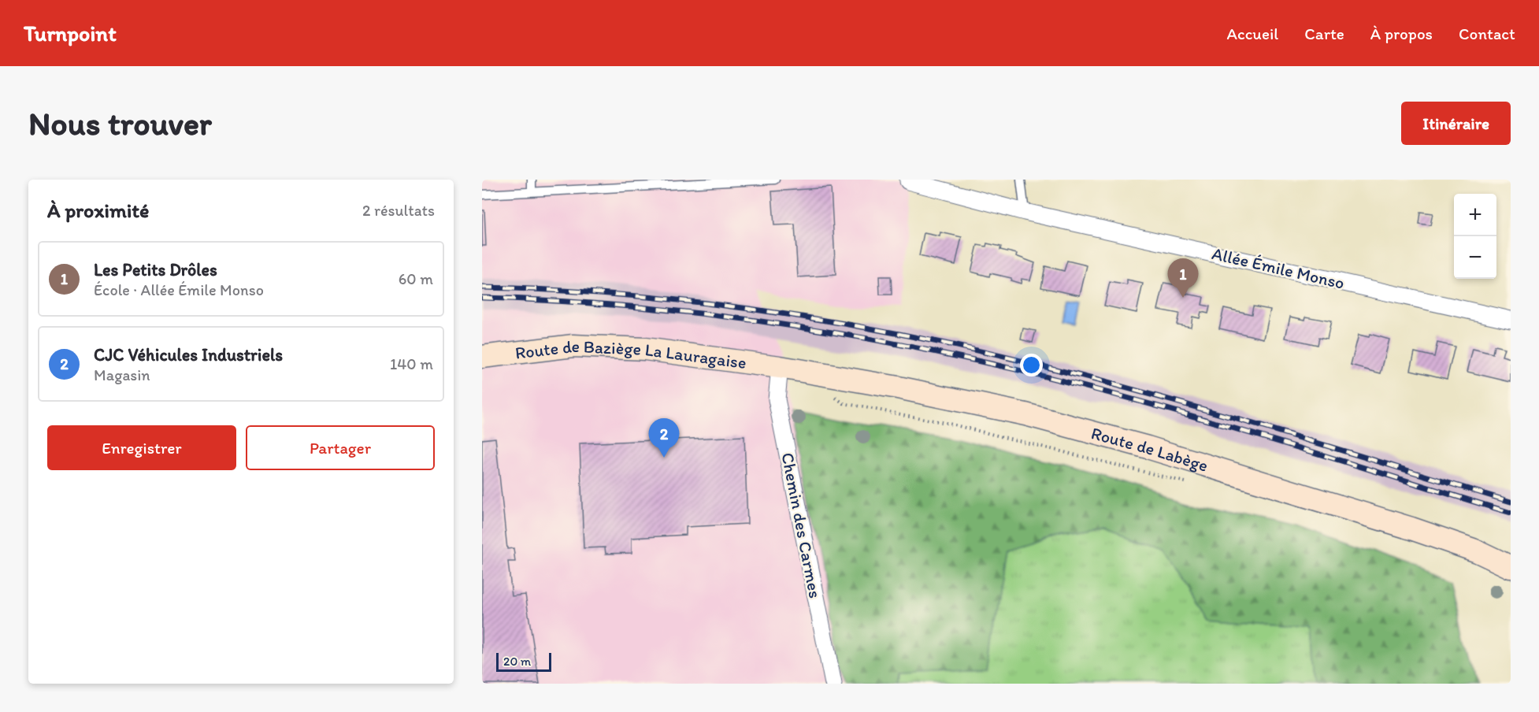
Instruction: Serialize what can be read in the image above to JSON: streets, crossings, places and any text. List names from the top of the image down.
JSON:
{
  "streets": {
    "main road": ["Route de Baziège La Lauragaise", "Route de Labège"],
    "street": ["Allée Émile Monso", "Chemin des Carmes"]
  },
  "crossings": [
    ["Route de Baziège La Lauragaise", "Route de Labège"],
    ["Route de Baziège La Lauragaise", "Chemin des Carmes"],
    ["Route de Labège", "Chemin des Carmes"]
  ],
  "scale_bar": "20 m",
  "page": {
    "header": "Turnpoint",
    "nav": [
      "Accueil",
      "Carte",
      "À propos",
      "Contact"
    ],
    "buttons": [
      "Itinéraire",
      ["Enregistrer", "Partager"]
    ],
    "title": "Nous trouver",
    "heading": ["À proximité", "2 résultats"],
    "map_buttons": ["+", "−"],
    "list": [
      {
        "mark": "1",
        "name": "Les Petits Drôles",
        "note": "École · Allée Émile Monso",
        "value": "60 m"
      },
      {
        "mark": "2",
        "name": "CJC Véhicules Industriels",
        "note": "Magasin",
        "value": "140 m"
      }
    ],
    "pins": ["1", "2"],
    "scale": "20 m"
  }
}
